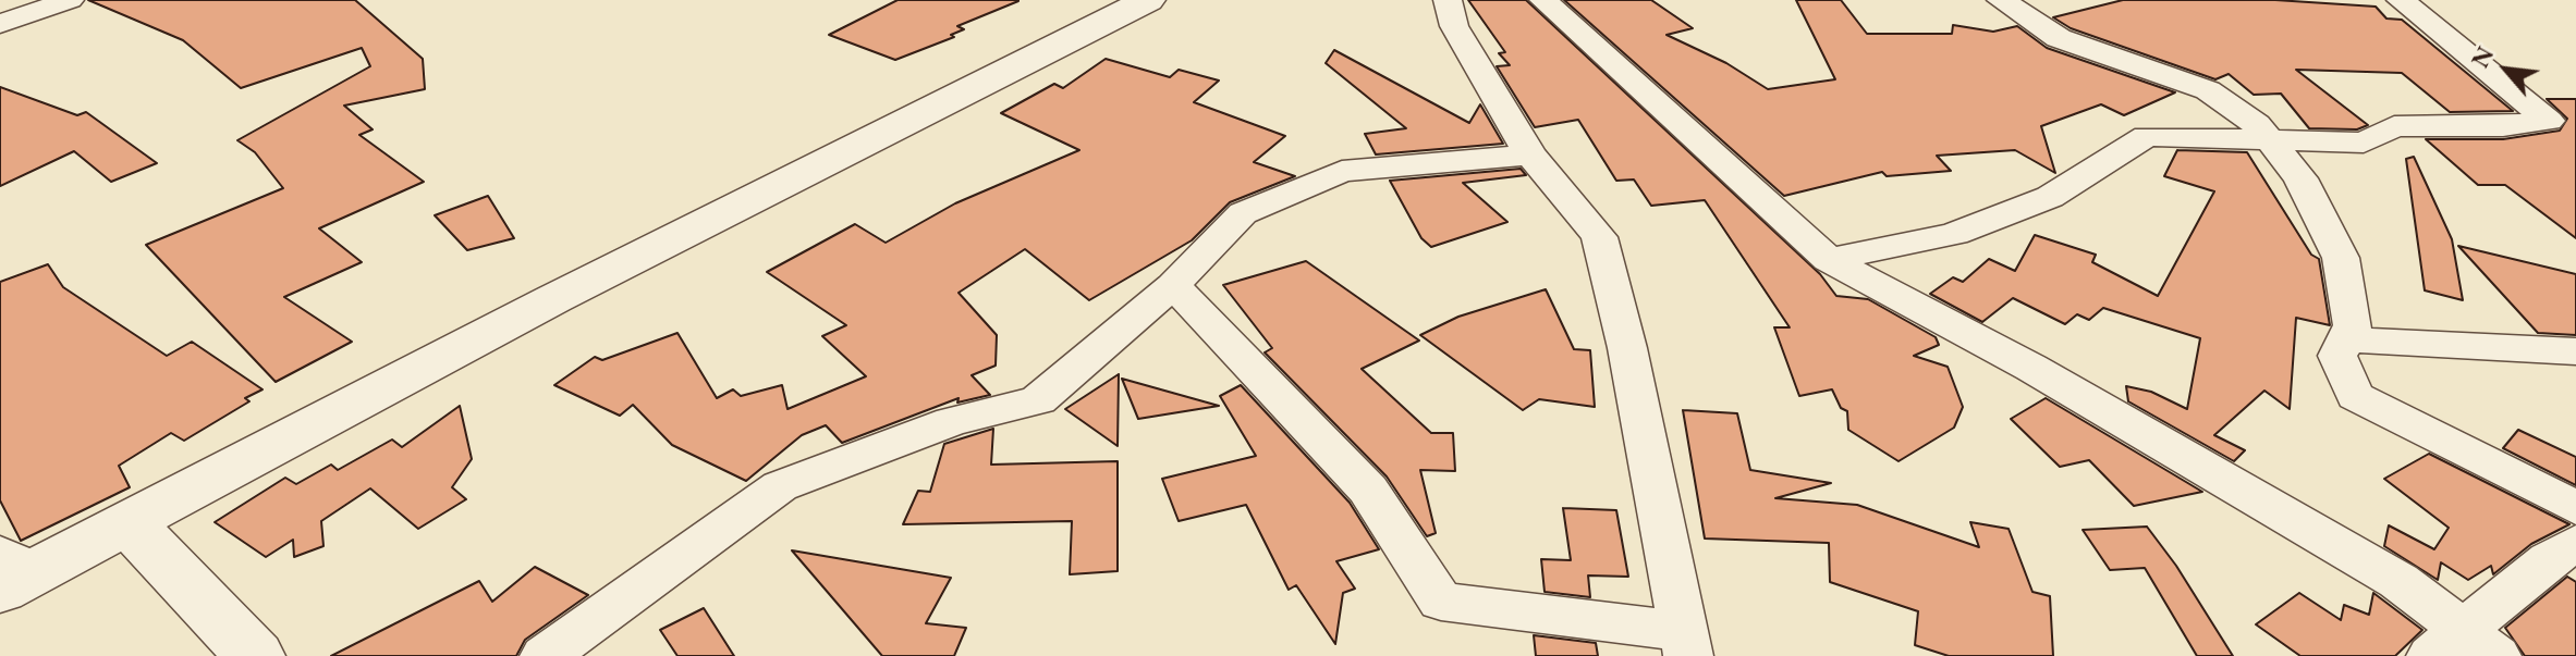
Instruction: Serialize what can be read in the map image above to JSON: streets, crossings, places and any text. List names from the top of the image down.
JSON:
{
  "north": "top left"
}
